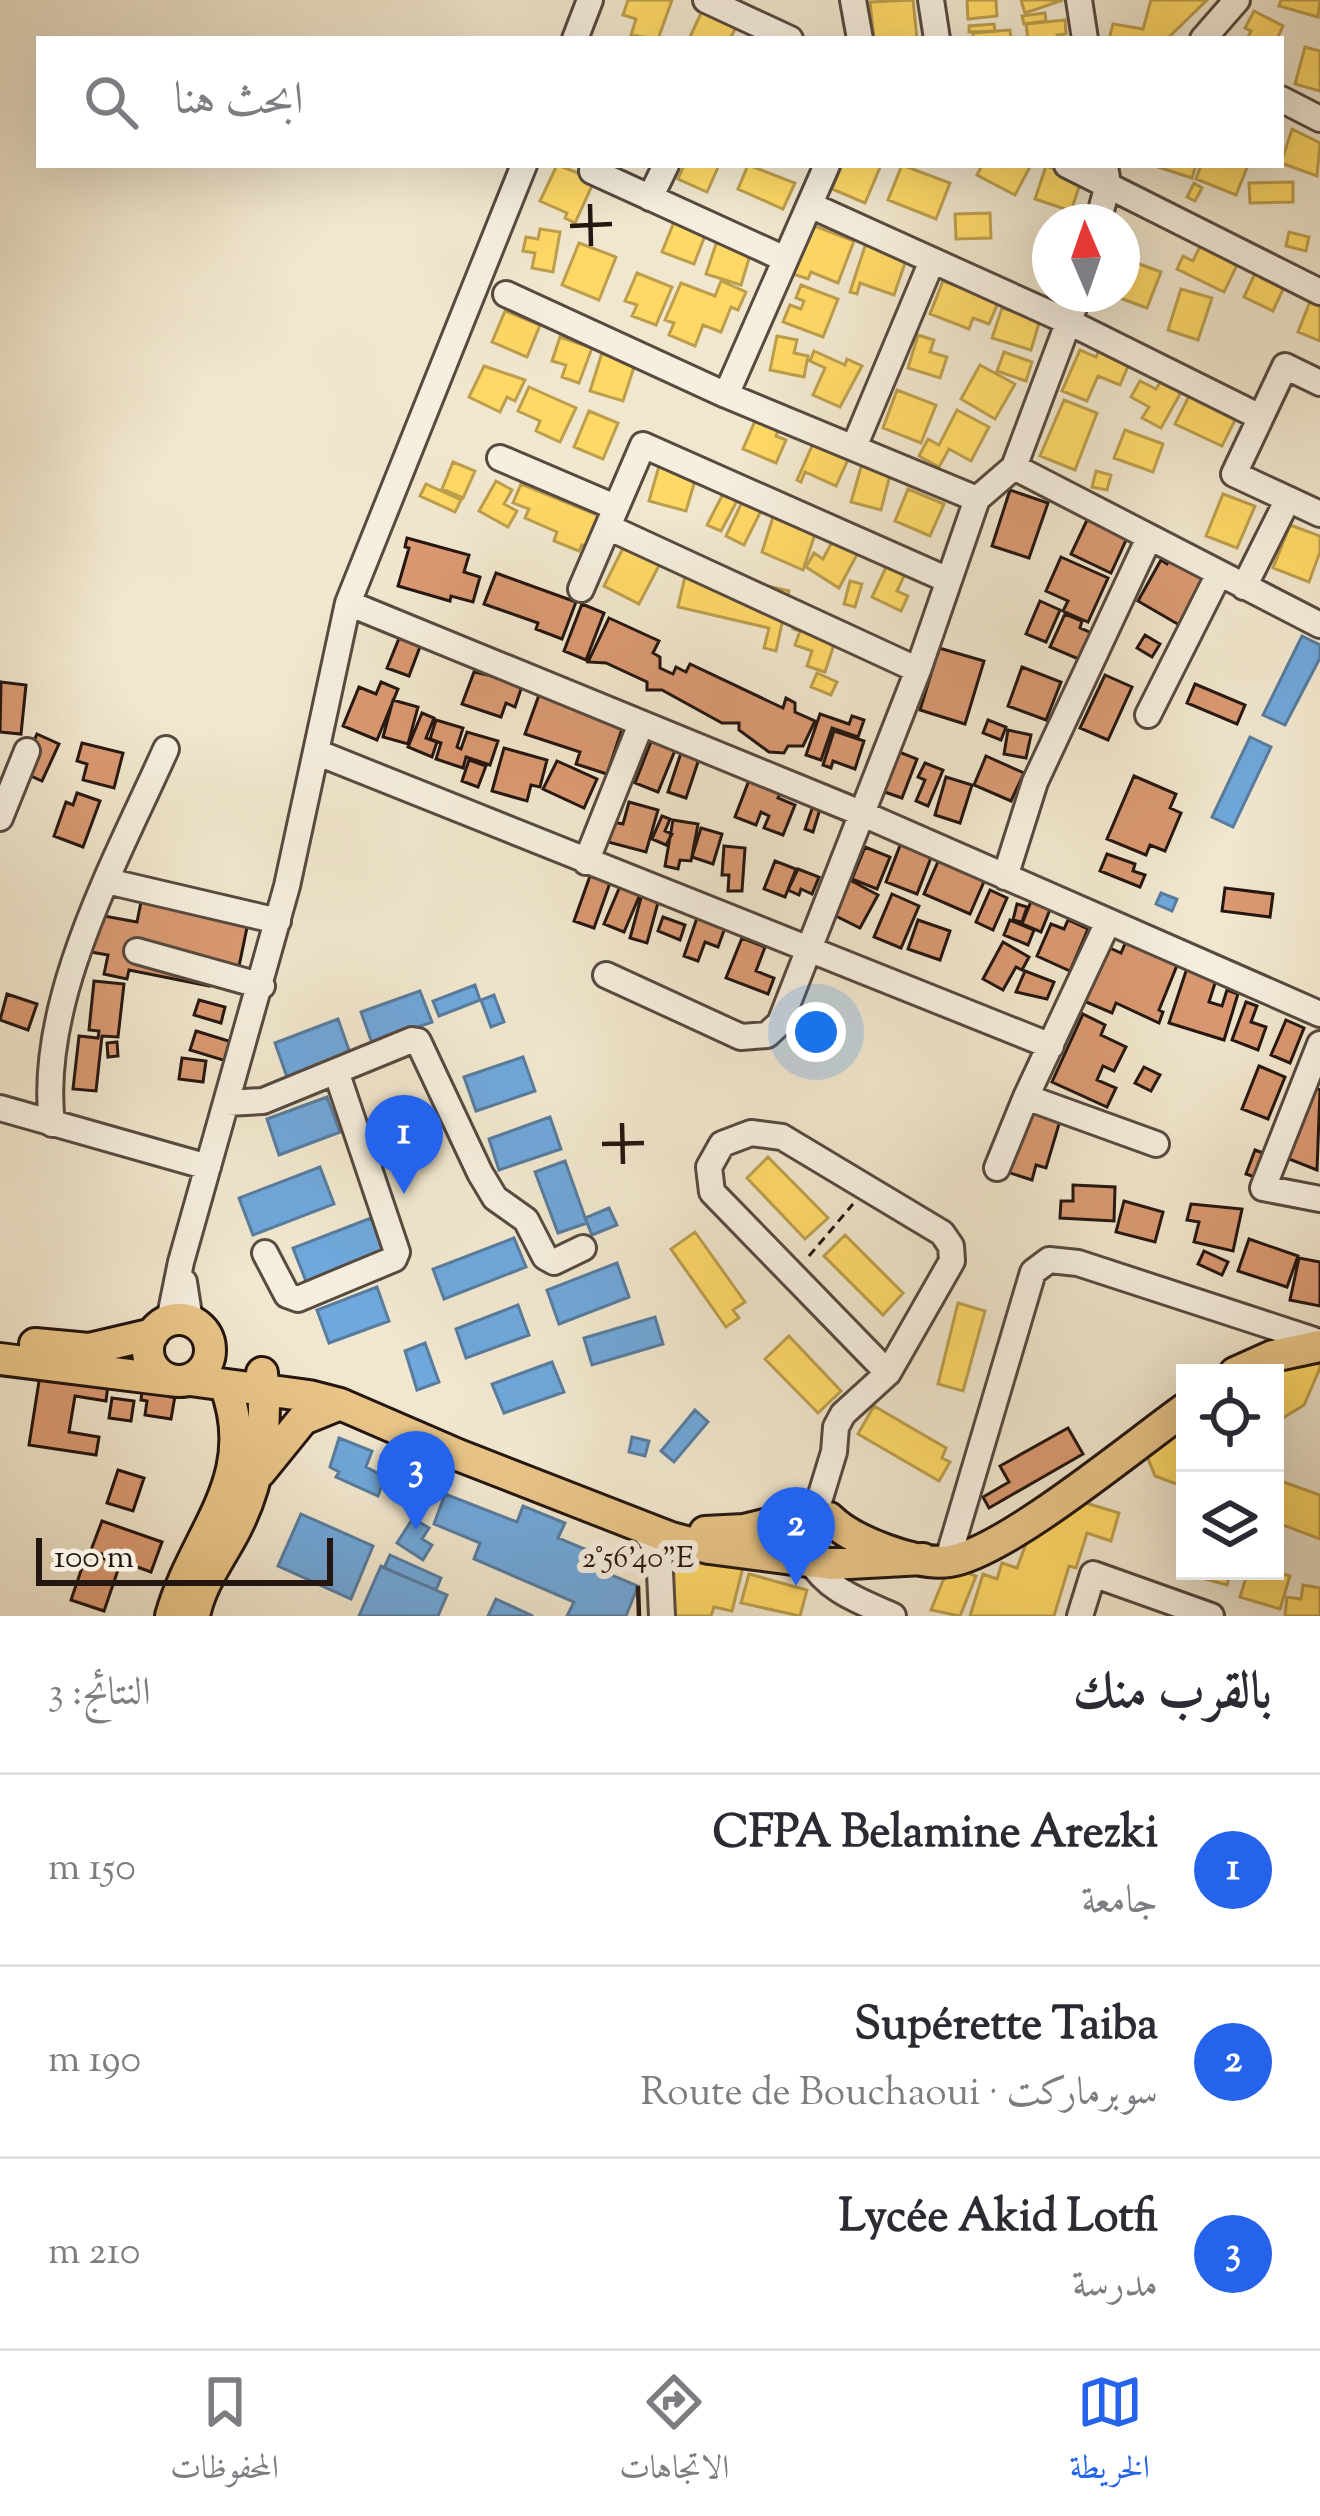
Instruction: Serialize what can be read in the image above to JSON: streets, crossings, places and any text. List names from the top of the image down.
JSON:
{
  "scale_bar": "100 m",
  "north": "top",
  "page": {
    "search": "ابحث هنا",
    "pins": ["1", "3", "2"],
    "scale": "100 m",
    "heading": ["بالقرب منك", "النتائج: 3"],
    "list": [
      {
        "mark": "1",
        "name": "CFPA Belamine Arezki",
        "note": "جامعة",
        "value": "150 m"
      },
      {
        "mark": "2",
        "name": "Supérette Taiba",
        "note": "سوبرماركت · Route de Bouchaoui",
        "value": "190 m"
      },
      {
        "mark": "3",
        "name": "Lycée Akid Lotfi",
        "note": "مدرسة",
        "value": "210 m"
      }
    ],
    "nav": ["الخريطة", "الاتجاهات", "المحفوظات"]
  },
  "coordinates": ["2°56'40\"E"]
}
